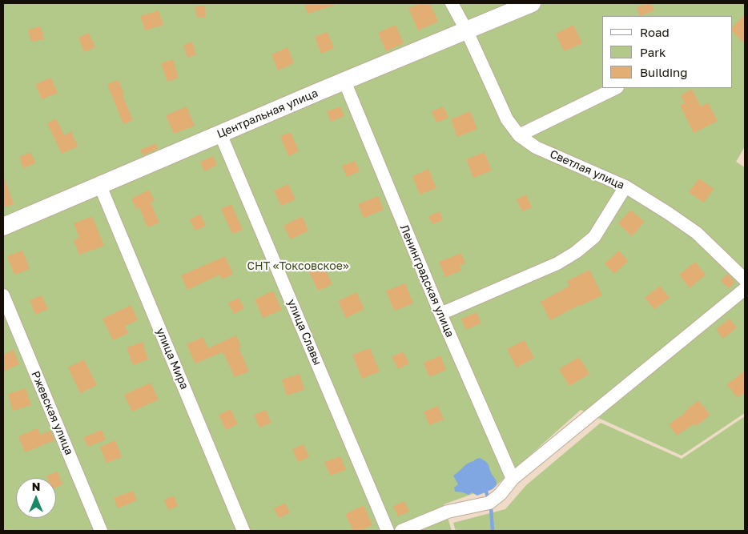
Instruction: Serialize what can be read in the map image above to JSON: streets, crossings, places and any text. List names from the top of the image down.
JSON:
{
  "streets": {
    "street": [
      "Центральная улица",
      "Светлая улица",
      "Ленинградская улица",
      "улица Славы",
      "улица Мира",
      "Ржевская улица"
    ]
  },
  "crossings": [
    ["Центральная улица", "Светлая улица"],
    ["Центральная улица", "Ленинградская улица"],
    ["Центральная улица", "улица Славы"],
    ["Центральная улица", "улица Мира"]
  ],
  "parks": ["СНТ «Токсовское»"],
  "legend": ["Road", "Park", "Building"],
  "north": "top"
}
